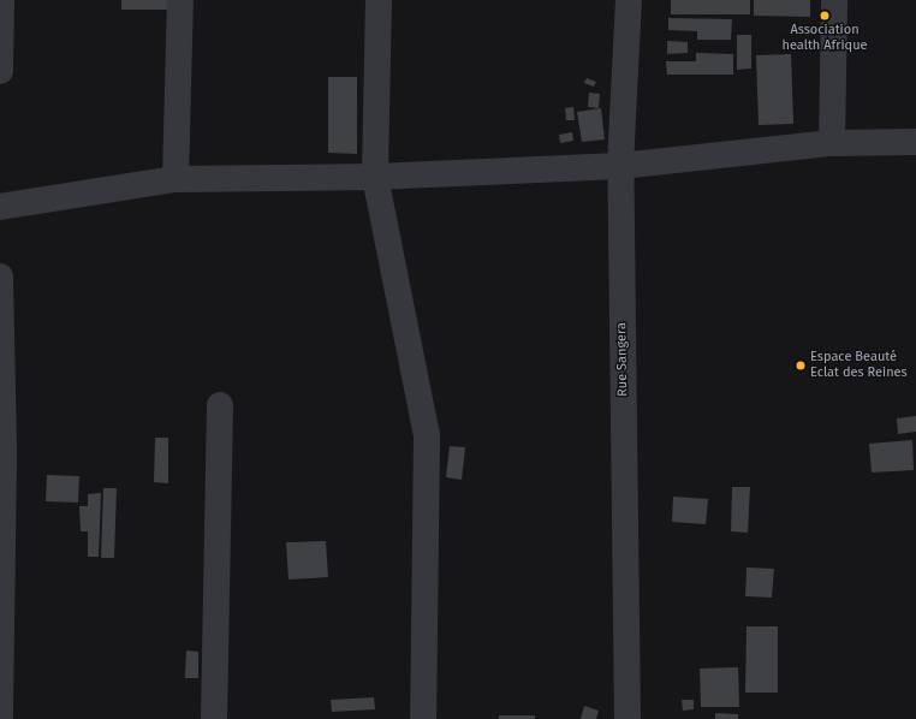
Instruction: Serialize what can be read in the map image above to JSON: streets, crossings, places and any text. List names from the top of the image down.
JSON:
{
  "streets": {
    "street": ["Rue Sangera"]
  },
  "places": ["Association health Afrique", "Espace Beauté Eclat des Reines"]
}
